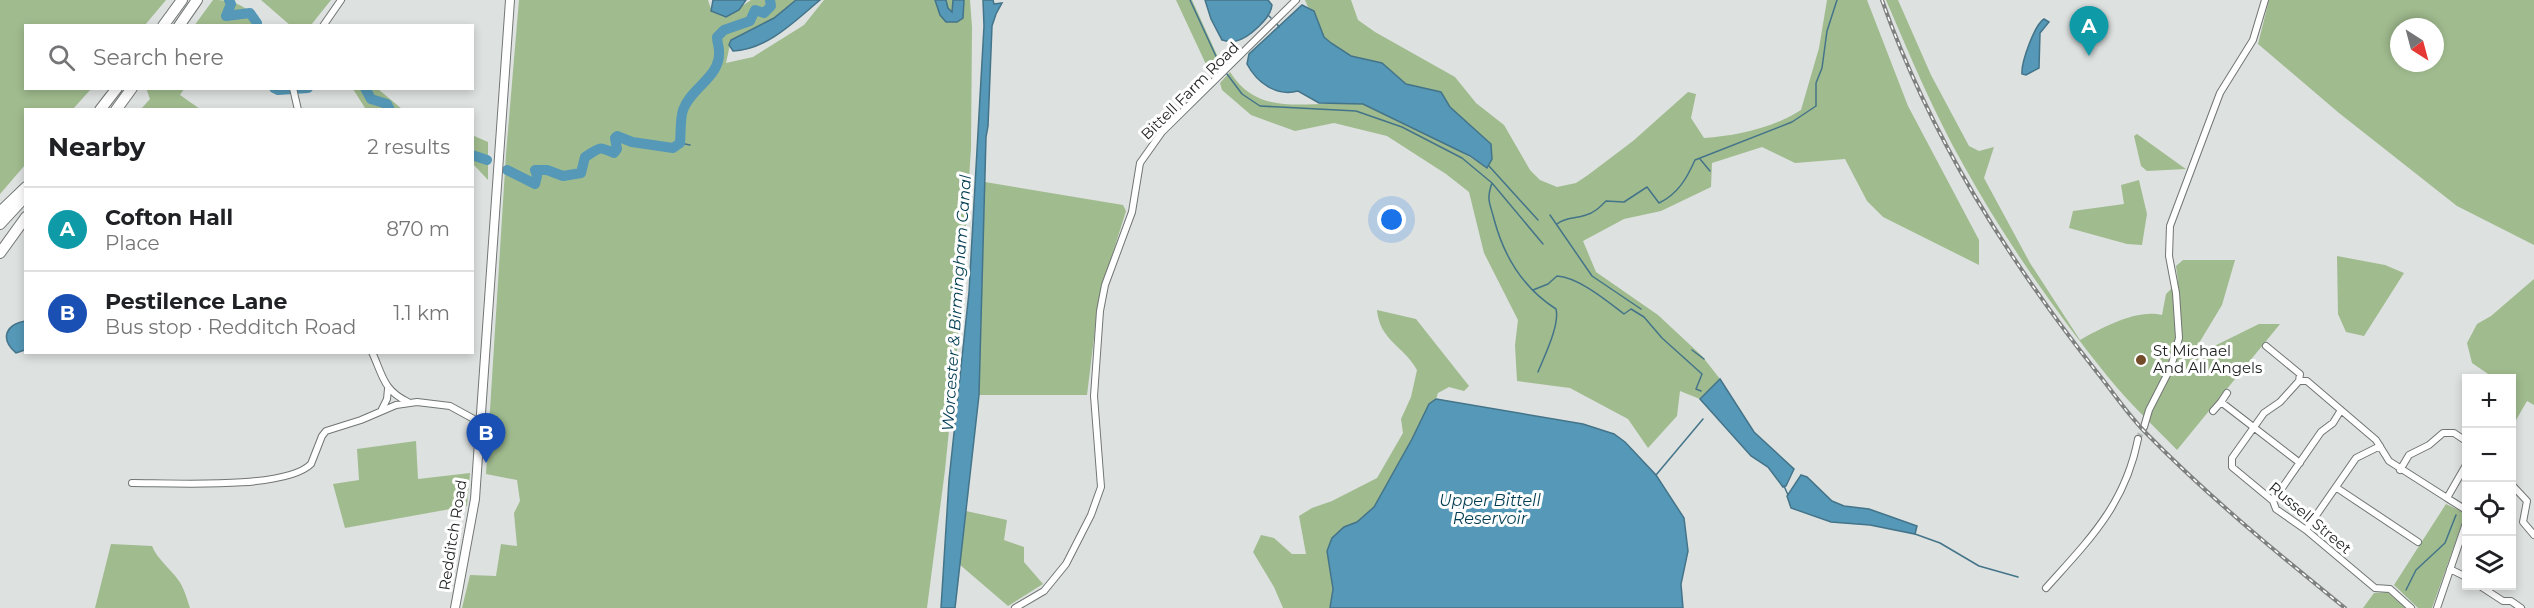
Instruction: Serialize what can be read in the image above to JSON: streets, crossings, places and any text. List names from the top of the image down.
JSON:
{
  "streets": {
    "main road": ["Redditch Road"],
    "street": ["Bittell Farm Road", "Russell Street"]
  },
  "water": ["Worcester & Birmingham Canal", "Upper Bittell Reservoir"],
  "places": ["St Michael And All Angels"],
  "north": "bottom right",
  "page": {
    "pins": ["A", "B"],
    "search": "Search here",
    "heading": ["Nearby", "2 results"],
    "list": [
      {
        "mark": "A",
        "name": "Cofton Hall",
        "note": "Place",
        "value": "870 m"
      },
      {
        "mark": "B",
        "name": "Pestilence Lane",
        "note": "Bus stop · Redditch Road",
        "value": "1.1 km"
      }
    ],
    "map_buttons": ["+", "−"]
  }
}
